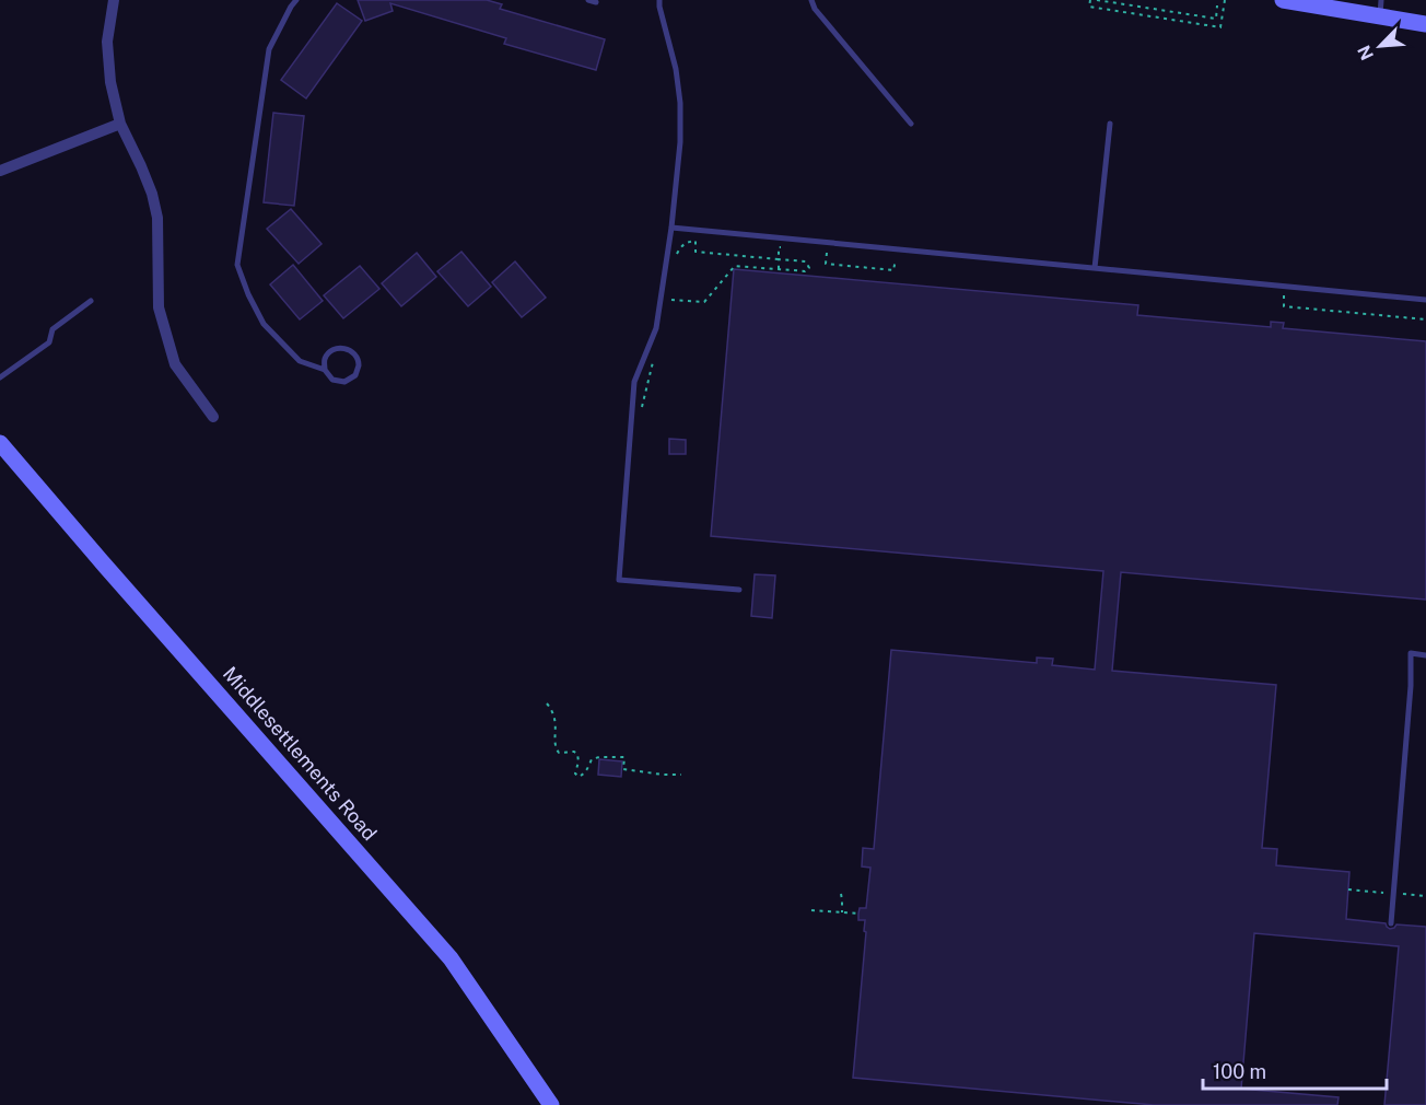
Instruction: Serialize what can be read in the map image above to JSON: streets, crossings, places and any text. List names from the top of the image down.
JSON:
{
  "streets": {
    "street": ["Middlesettlements Road"]
  },
  "scale_bar": "100 m",
  "north": "bottom left"
}
